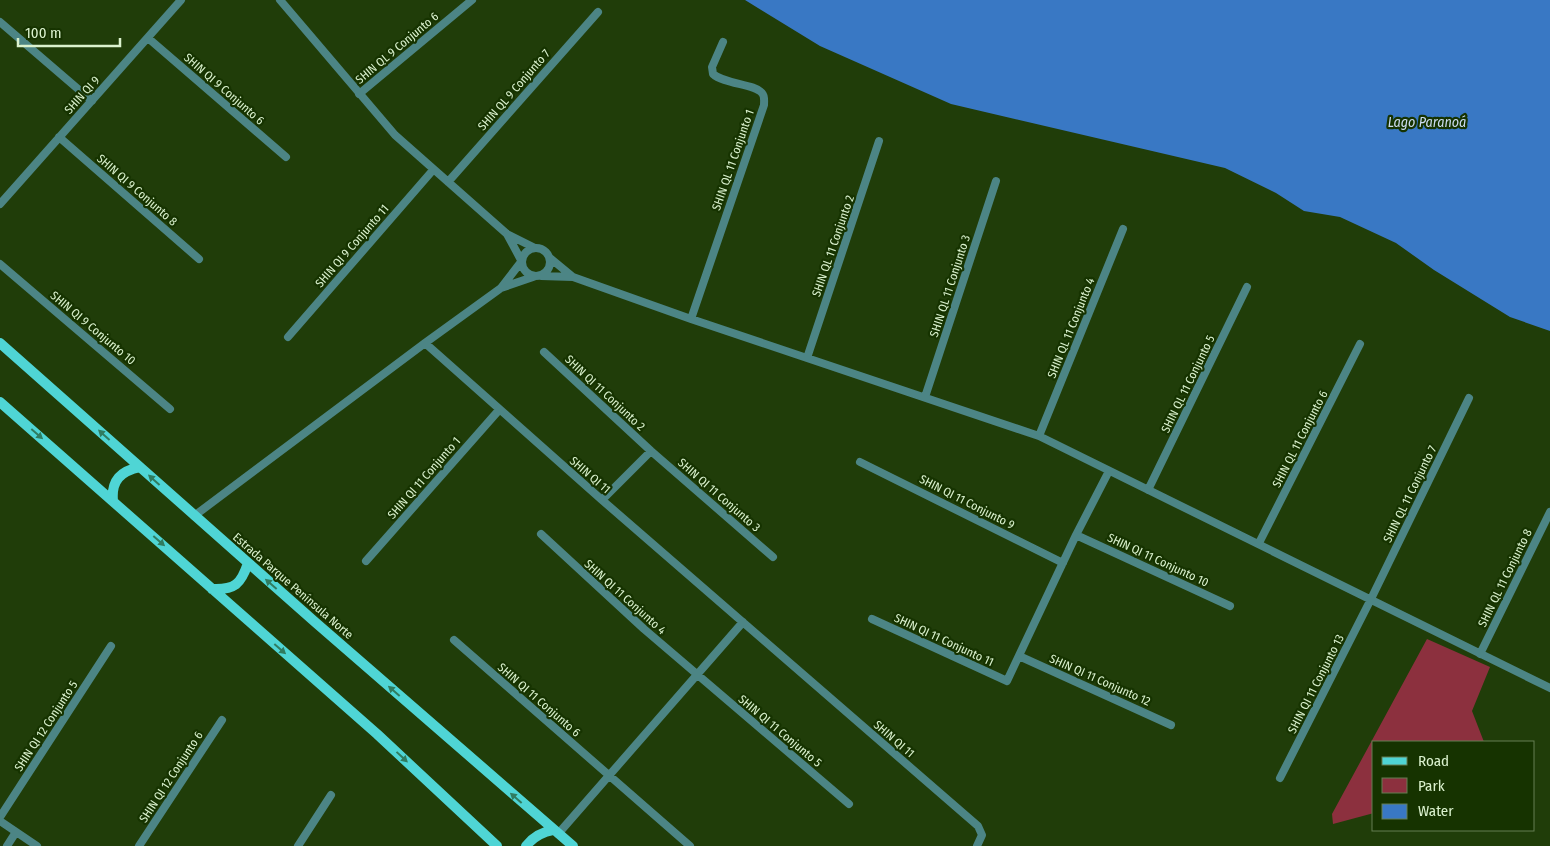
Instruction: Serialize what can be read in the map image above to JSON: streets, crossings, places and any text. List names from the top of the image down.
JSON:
{
  "streets": {
    "main road": ["Estrada Parque Península Norte"],
    "street": [
      "SHIN QL 9 Conjunto 6",
      "SHIN QI 9 Conjunto 6",
      "SHIN QL 9 Conjunto 7",
      "SHIN QI 9",
      "SHIN QL 11 Conjunto 1",
      "SHIN QI 9 Conjunto 8",
      "SHIN QI 9 Conjunto 11",
      "SHIN QL 11 Conjunto 2",
      "SHIN QL 11 Conjunto 3",
      "SHIN QI 9 Conjunto 10",
      "SHIN QL 11 Conjunto 4",
      "SHIN QL 11 Conjunto 5",
      "SHIN QI 11 Conjunto 2",
      "SHIN QL 11 Conjunto 6",
      "SHIN QI 11",
      "SHIN QI 11 Conjunto 1",
      "SHIN QL 11 Conjunto 7",
      "SHIN QI 11 Conjunto 3",
      "SHIN QI 11 Conjunto 9",
      "SHIN QI 11 Conjunto 10",
      "SHIN QL 11 Conjunto 8",
      "SHIN QI 11 Conjunto 4",
      "SHIN QI 11 Conjunto 11",
      "SHIN QI 11 Conjunto 12",
      "SHIN QI 11 Conjunto 13",
      "SHIN QI 11 Conjunto 6",
      "SHIN QI 12 Conjunto 5",
      "SHIN QI 11 Conjunto 5",
      "SHIN QI 12 Conjunto 6"
    ]
  },
  "crossings": [
    ["SHIN QI 9 Conjunto 6", "SHIN QI 9"],
    ["SHIN QI 9", "SHIN QI 9 Conjunto 8"],
    ["SHIN QI 11 Conjunto 2", "SHIN QI 11 Conjunto 3"],
    ["SHIN QI 11", "SHIN QI 11 Conjunto 1"],
    ["SHIN QL 11 Conjunto 7", "SHIN QI 11 Conjunto 13"],
    ["SHIN QI 11 Conjunto 4", "SHIN QI 11 Conjunto 5"],
    ["SHIN QI 11 Conjunto 11", "SHIN QI 11 Conjunto 12"]
  ],
  "water": ["Lago Paranoá"],
  "legend": ["Road", "Park", "Water"],
  "scale_bar": "100 m"
}
